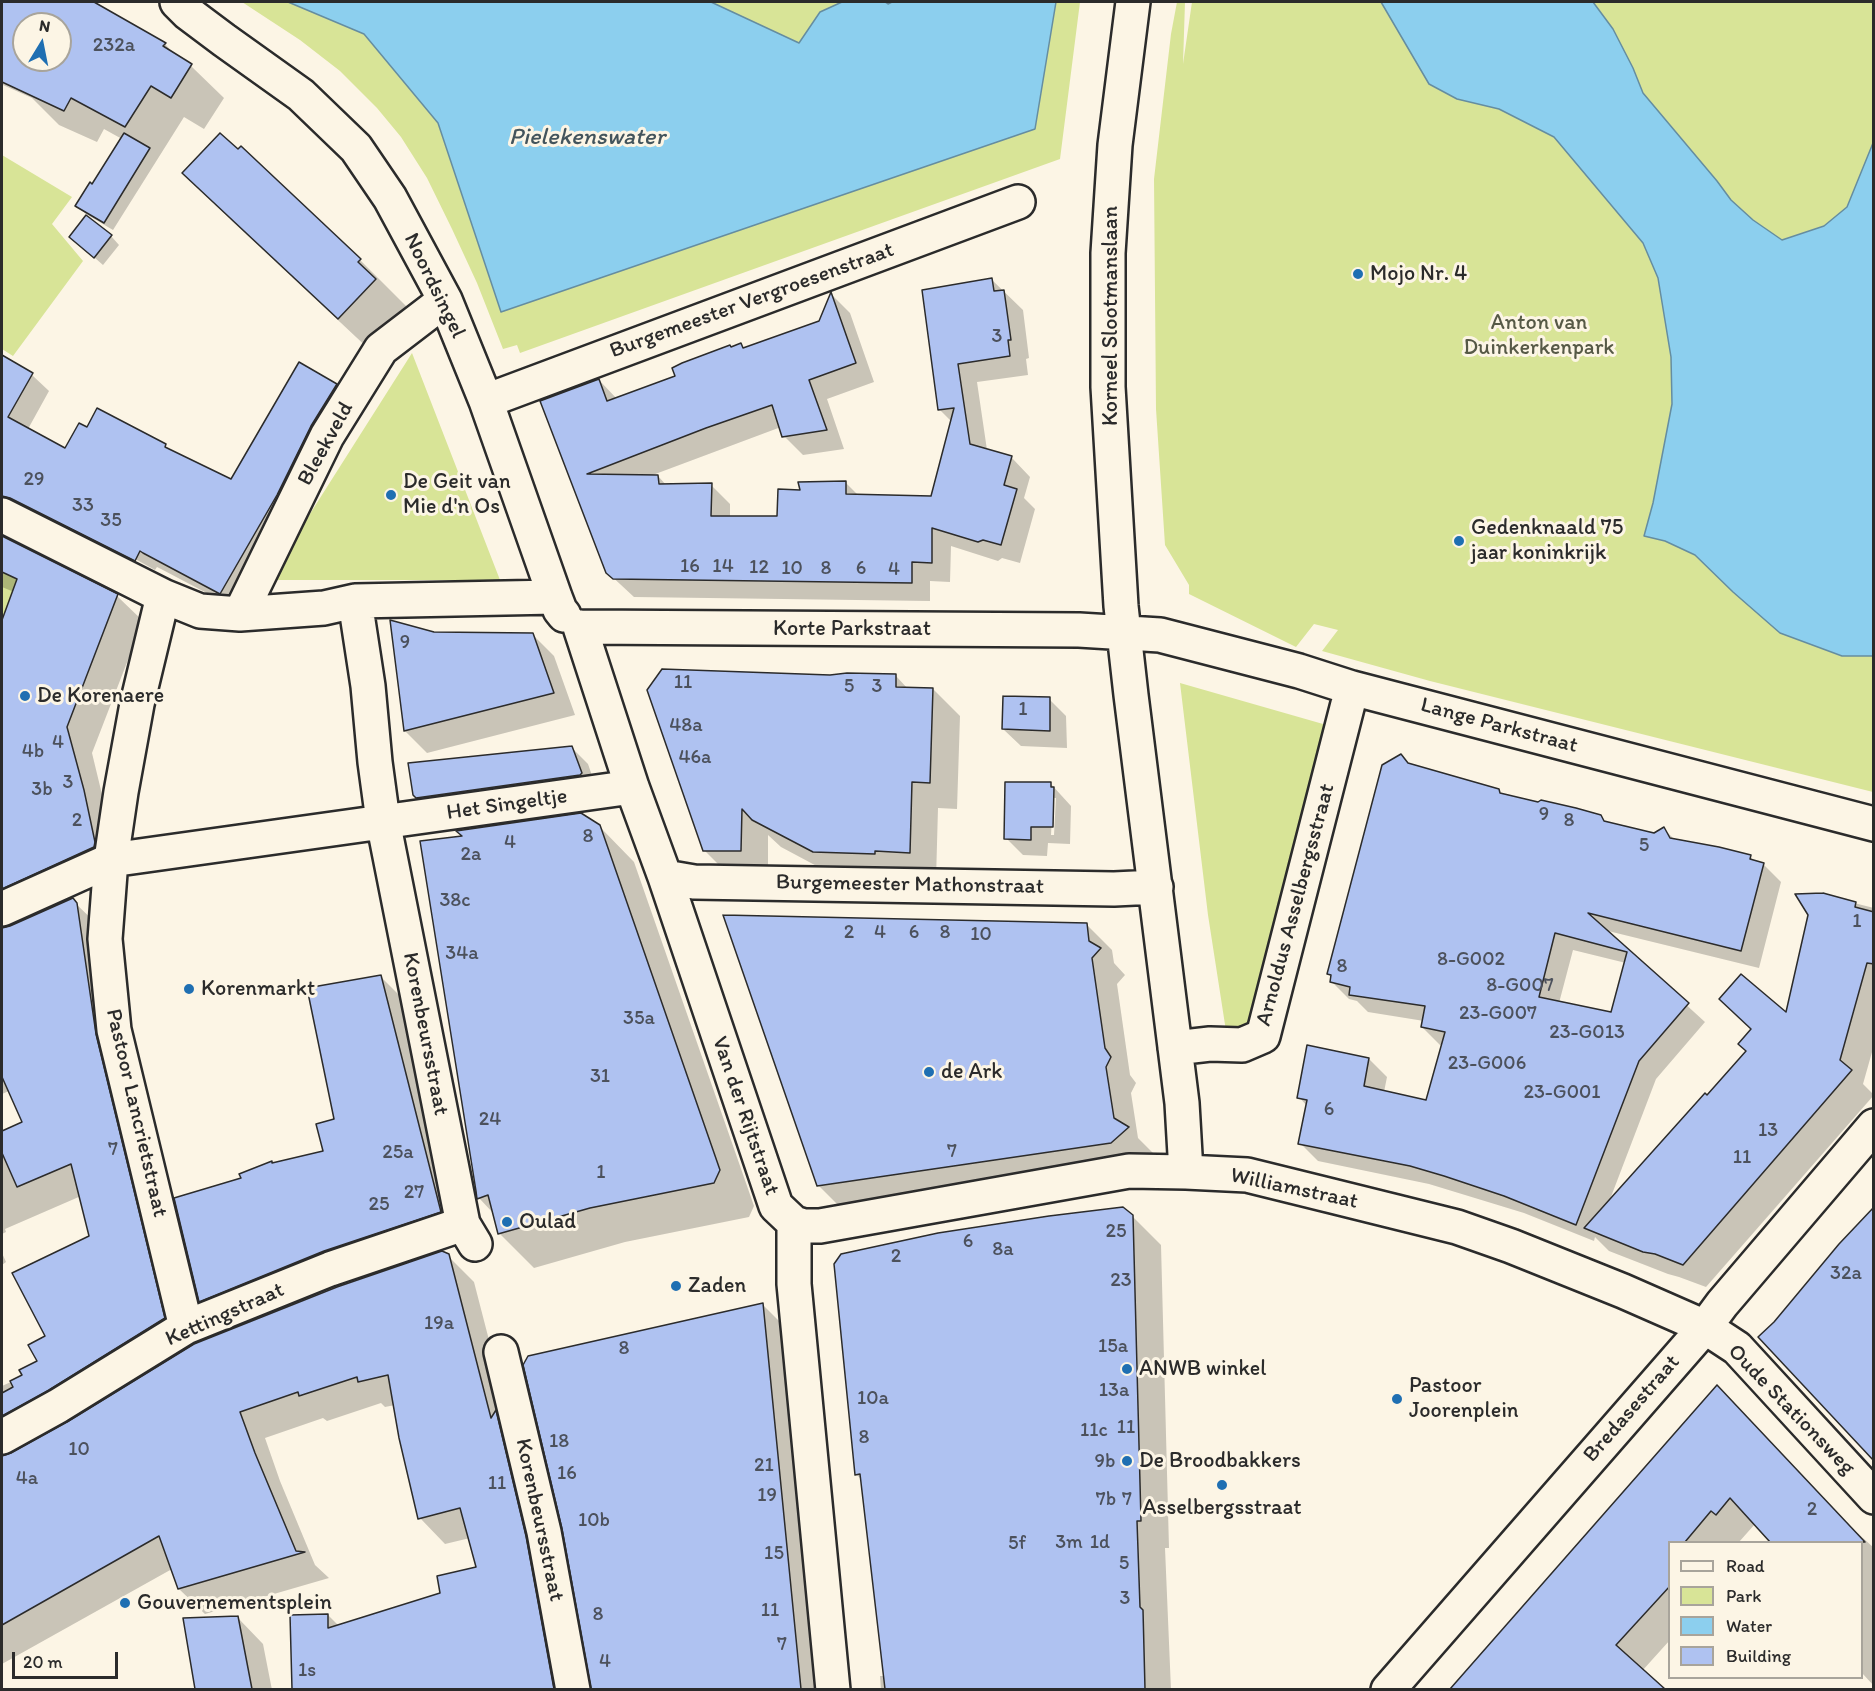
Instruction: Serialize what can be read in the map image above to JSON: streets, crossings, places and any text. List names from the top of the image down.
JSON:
{
  "streets": {
    "street": [
      "Noordsingel",
      "Burgemeester Vergroesenstraat",
      "Korneel Slootmanslaan",
      "Bleekveld",
      "Korte Parkstraat",
      "Lange Parkstraat",
      "Het Singeltje",
      "Burgemeester Mathonstraat",
      "Arnoldus Asselbergsstraat",
      "Korenbeursstraat",
      "Pastoor Lancrietstraat",
      "Van der Rijtstraat",
      "Williamstraat",
      "Kettingstraat",
      "Bredasestraat",
      "Oude Stationsweg"
    ]
  },
  "crossings": [
    ["Noordsingel", "Burgemeester Vergroesenstraat"],
    ["Noordsingel", "Bleekveld"],
    ["Noordsingel", "Korte Parkstraat"],
    ["Noordsingel", "Van der Rijtstraat"],
    ["Korneel Slootmanslaan", "Korte Parkstraat"],
    ["Korneel Slootmanslaan", "Lange Parkstraat"],
    ["Korte Parkstraat", "Lange Parkstraat"],
    ["Korte Parkstraat", "Van der Rijtstraat"],
    ["Lange Parkstraat", "Arnoldus Asselbergsstraat"],
    ["Het Singeltje", "Korenbeursstraat"],
    ["Het Singeltje", "Van der Rijtstraat"],
    ["Burgemeester Mathonstraat", "Van der Rijtstraat"],
    ["Korenbeursstraat", "Kettingstraat"],
    ["Pastoor Lancrietstraat", "Kettingstraat"],
    ["Van der Rijtstraat", "Williamstraat"],
    ["Williamstraat", "Bredasestraat"],
    ["Williamstraat", "Oude Stationsweg"],
    ["Bredasestraat", "Oude Stationsweg"]
  ],
  "water": ["Pielekenswater"],
  "parks": ["Anton van Duinkerkenpark"],
  "places": [
    "Mojo Nr. 4",
    "De Geit van Mie d'n Os",
    "Gedenknaald 75 jaar koninkrijk",
    "De Korenaere",
    "Korenmarkt",
    "de Ark",
    "Oulad",
    "Zaden",
    "ANWB winkel",
    "Pastoor Joorenplein",
    "De Broodbakkers",
    "Asselbergsstraat",
    "Gouvernementsplein"
  ],
  "house_numbers": [
    "232a",
    "3",
    "29",
    "33",
    "35",
    "16",
    "14",
    "12",
    "10",
    "8",
    "6",
    "4",
    "9",
    "11",
    "5",
    "3",
    "1",
    "48a",
    "4",
    "4b",
    "46a",
    "3",
    "3b",
    "9",
    "2",
    "8",
    "8",
    "4",
    "5",
    "2a",
    "38c",
    "1",
    "2",
    "4",
    "6",
    "8",
    "10",
    "34a",
    "8-G002",
    "8",
    "8-G007",
    "23-G007",
    "35a",
    "23-G013",
    "23-G006",
    "31",
    "23-G001",
    "6",
    "24",
    "13",
    "7",
    "7",
    "25a",
    "11",
    "1",
    "27",
    "25",
    "25",
    "6",
    "8a",
    "2",
    "32a",
    "23",
    "19a",
    "15a",
    "8",
    "13a",
    "10a",
    "11",
    "11c",
    "8",
    "18",
    "10",
    "9b",
    "21",
    "16",
    "4a",
    "11",
    "19",
    "7b",
    "7",
    "2",
    "10b",
    "3m",
    "1d",
    "5f",
    "15",
    "5",
    "3",
    "11",
    "8",
    "7",
    "4",
    "1s"
  ],
  "legend": [
    "Road",
    "Park",
    "Water",
    "Building"
  ],
  "scale_bar": "20 m",
  "north": "top"
}
